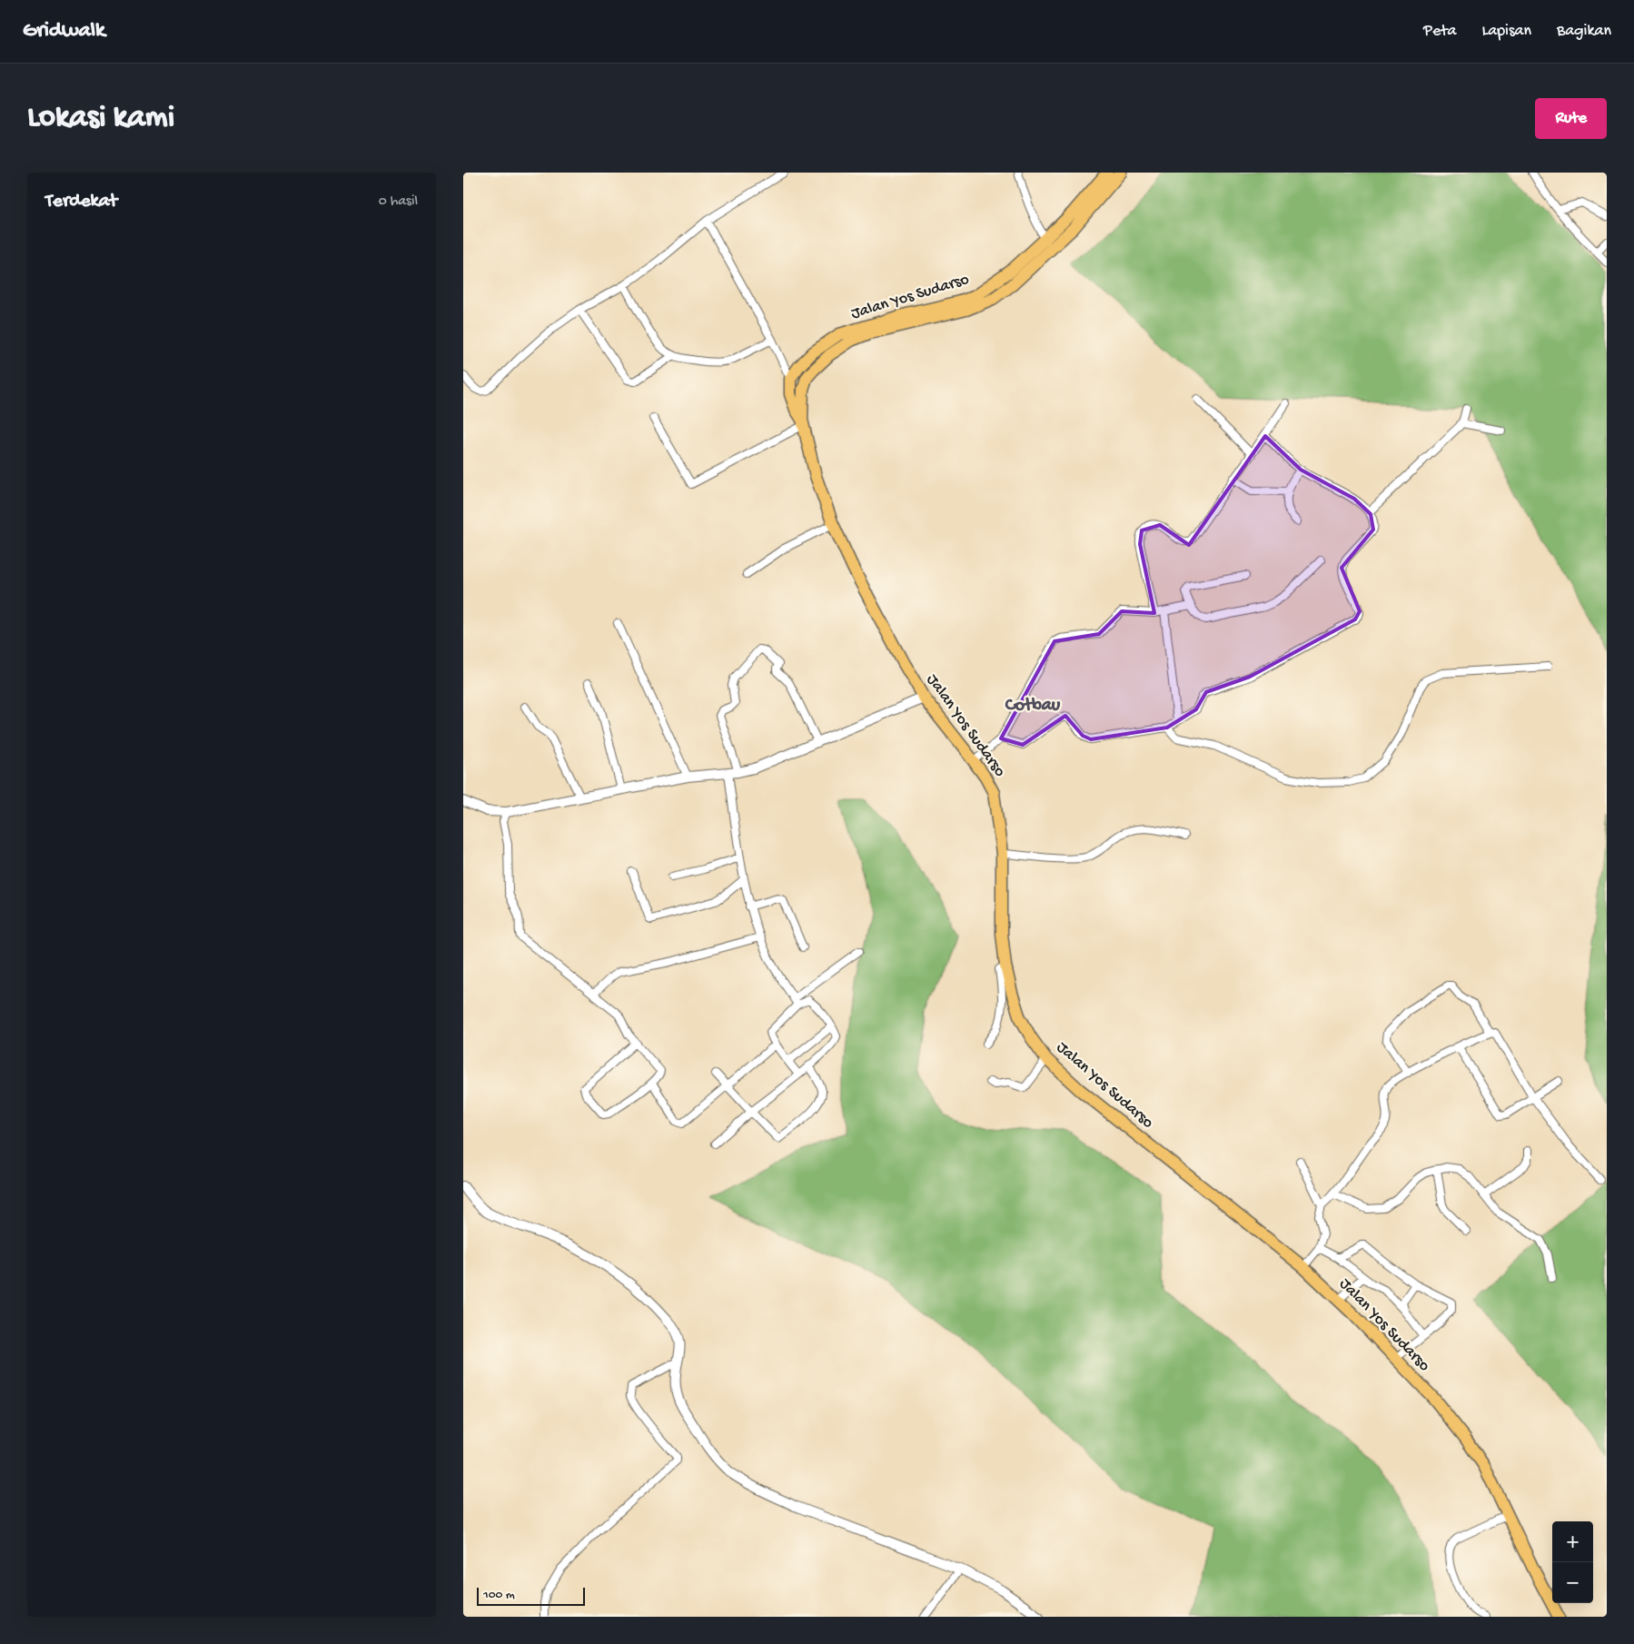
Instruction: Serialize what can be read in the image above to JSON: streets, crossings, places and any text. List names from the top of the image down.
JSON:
{
  "streets": {
    "highway": ["Jalan Yos Sudarso"]
  },
  "districts": ["Cotbau"],
  "scale_bar": "100 m",
  "page": {
    "header": "Gridwalk",
    "nav": ["Peta", "Lapisan", "Bagikan"],
    "buttons": "Rute",
    "title": "Lokasi kami",
    "heading": ["Terdekat", "0 hasil"],
    "map_buttons": ["+", "−"],
    "scale": "100 m"
  }
}
